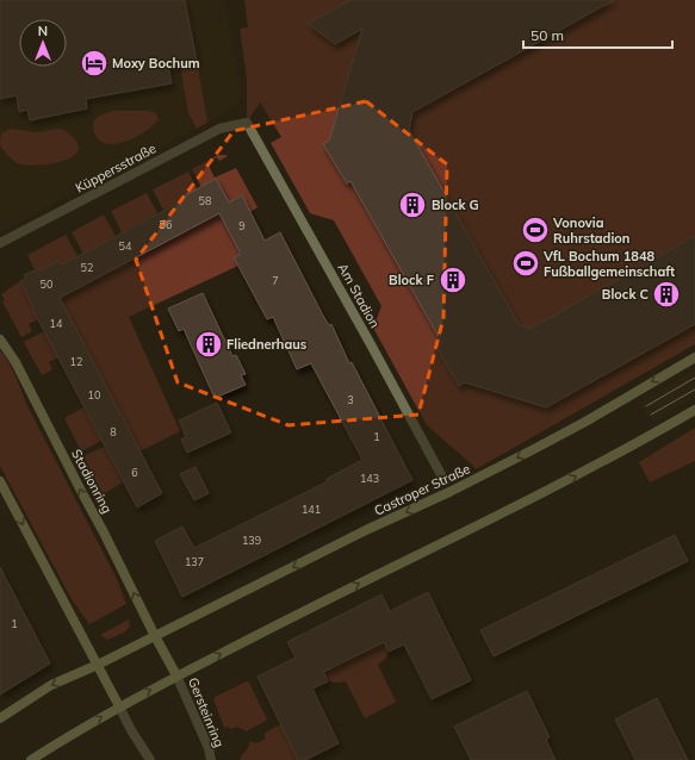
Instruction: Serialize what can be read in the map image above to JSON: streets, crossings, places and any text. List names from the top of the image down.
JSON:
{
  "streets": {
    "main road": ["Stadionring", "Castroper Straße"],
    "street": ["Küppersstraße", "Am Stadion", "Gersteinring"]
  },
  "crossings": [
    ["Küppersstraße", "Am Stadion"],
    ["Stadionring", "Castroper Straße"]
  ],
  "places": {
    "hotel": ["Moxy Bochum"],
    "building": [
      "Block G",
      "Block F",
      "Block C",
      "Fliednerhaus"
    ],
    "sports": ["Vonovia Ruhrstadion", "VfL Bochum 1848 Fußballgemeinschaft"]
  },
  "house_numbers": [
    "58",
    "56",
    "9",
    "54",
    "52",
    "7",
    "50",
    "14",
    "12",
    "10",
    "3",
    "8",
    "1",
    "6",
    "143",
    "141",
    "139",
    "137",
    "1"
  ],
  "scale_bar": "50 m",
  "north": "top"
}
